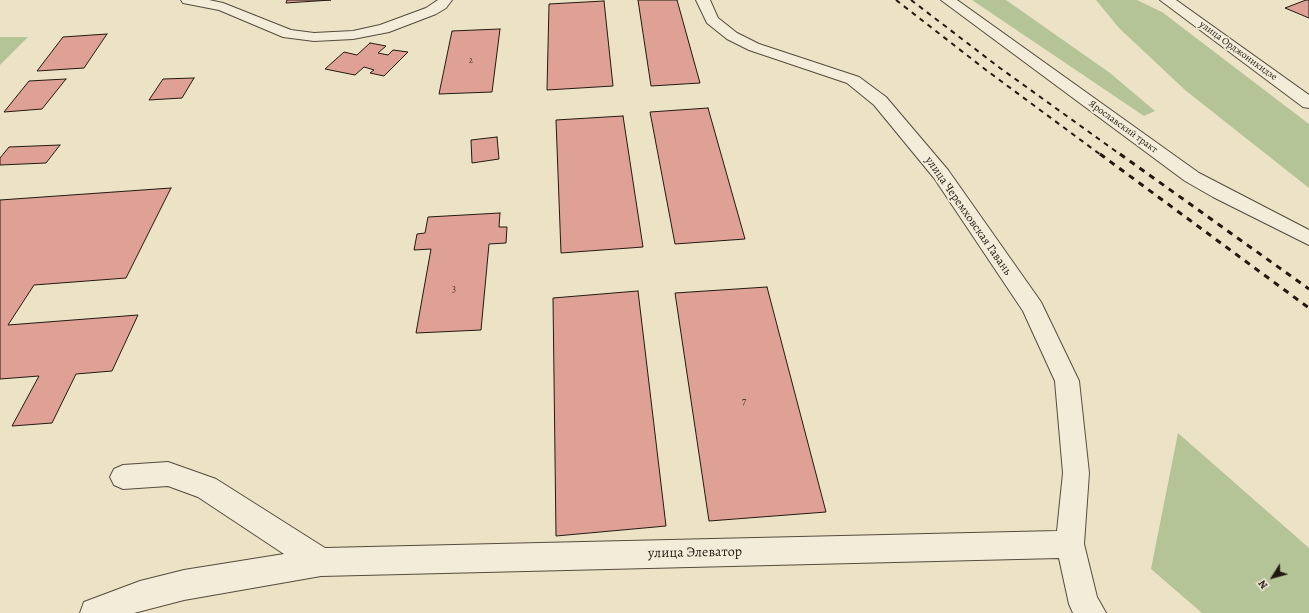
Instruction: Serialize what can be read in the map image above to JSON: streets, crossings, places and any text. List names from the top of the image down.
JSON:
{
  "streets": {
    "street": [
      "улица Орджоникидзе",
      "Ярославский тракт",
      "улица Черемховская Гавань",
      "улица Элеватор"
    ]
  },
  "crossings": [
    ["улица Черемховская Гавань", "улица Элеватор"]
  ],
  "house_numbers": ["2", "3", "7"],
  "north": "bottom left"
}
